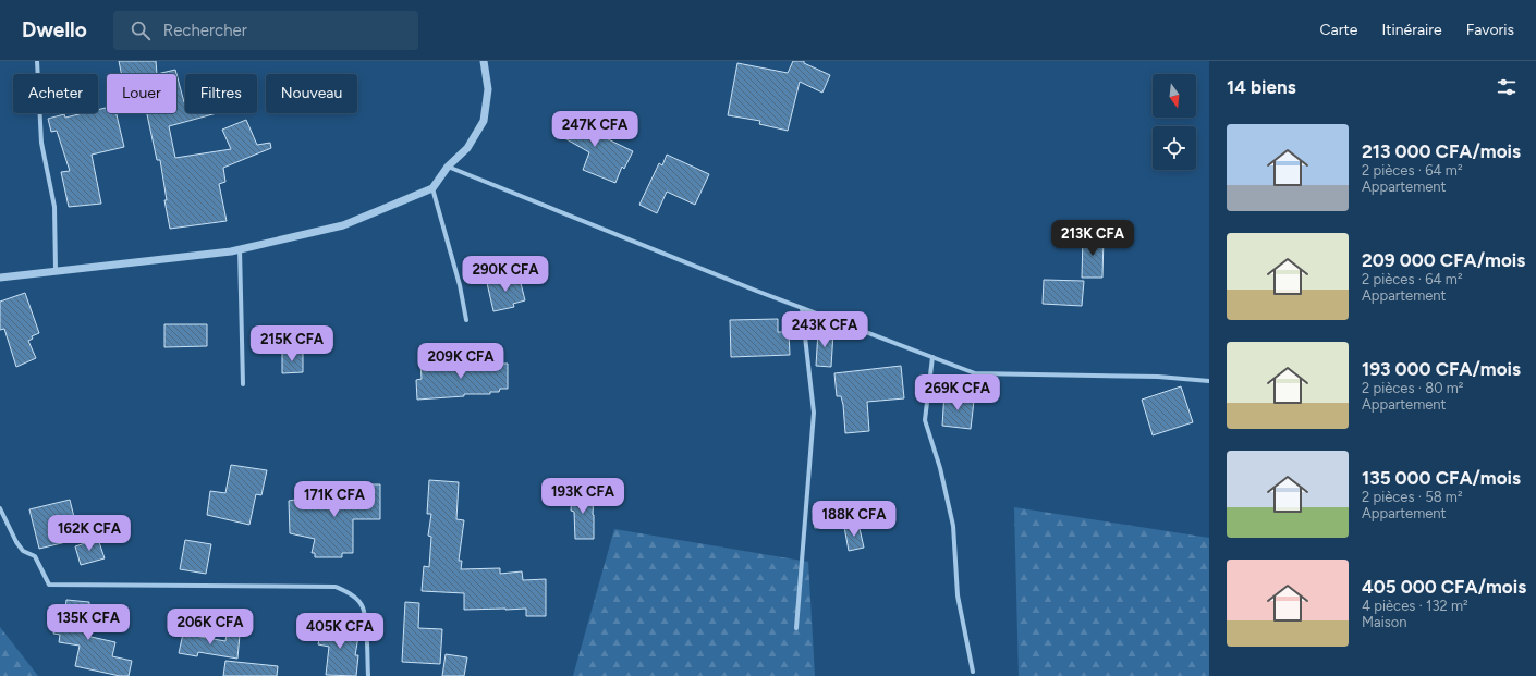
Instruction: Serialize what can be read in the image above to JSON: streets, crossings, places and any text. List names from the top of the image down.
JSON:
{
  "north": "bottom",
  "page": {
    "header": "Dwello",
    "search": "Rechercher",
    "nav": ["Carte", "Itinéraire", "Favoris"],
    "heading": "14 biens",
    "chip": [
      "Acheter",
      "Louer",
      "Filtres",
      "Nouveau"
    ],
    "price": [
      "247K CFA",
      "213K CFA",
      "290K CFA",
      "243K CFA",
      "215K CFA",
      "209K CFA",
      "269K CFA",
      "193K CFA",
      "171K CFA",
      "188K CFA",
      "162K CFA",
      "135K CFA",
      "206K CFA",
      "405K CFA"
    ],
    "list": [
      {
        "name": "213 000 CFA/mois",
        "note": "2 pièces · 64 m² · Appartement"
      },
      {
        "name": "209 000 CFA/mois",
        "note": "2 pièces · 64 m² · Appartement"
      },
      {
        "name": "193 000 CFA/mois",
        "note": "2 pièces · 80 m² · Appartement"
      },
      {
        "name": "135 000 CFA/mois",
        "note": "2 pièces · 58 m² · Appartement"
      },
      {
        "name": "405 000 CFA/mois",
        "note": "4 pièces · 132 m² · Maison"
      }
    ]
  }
}
